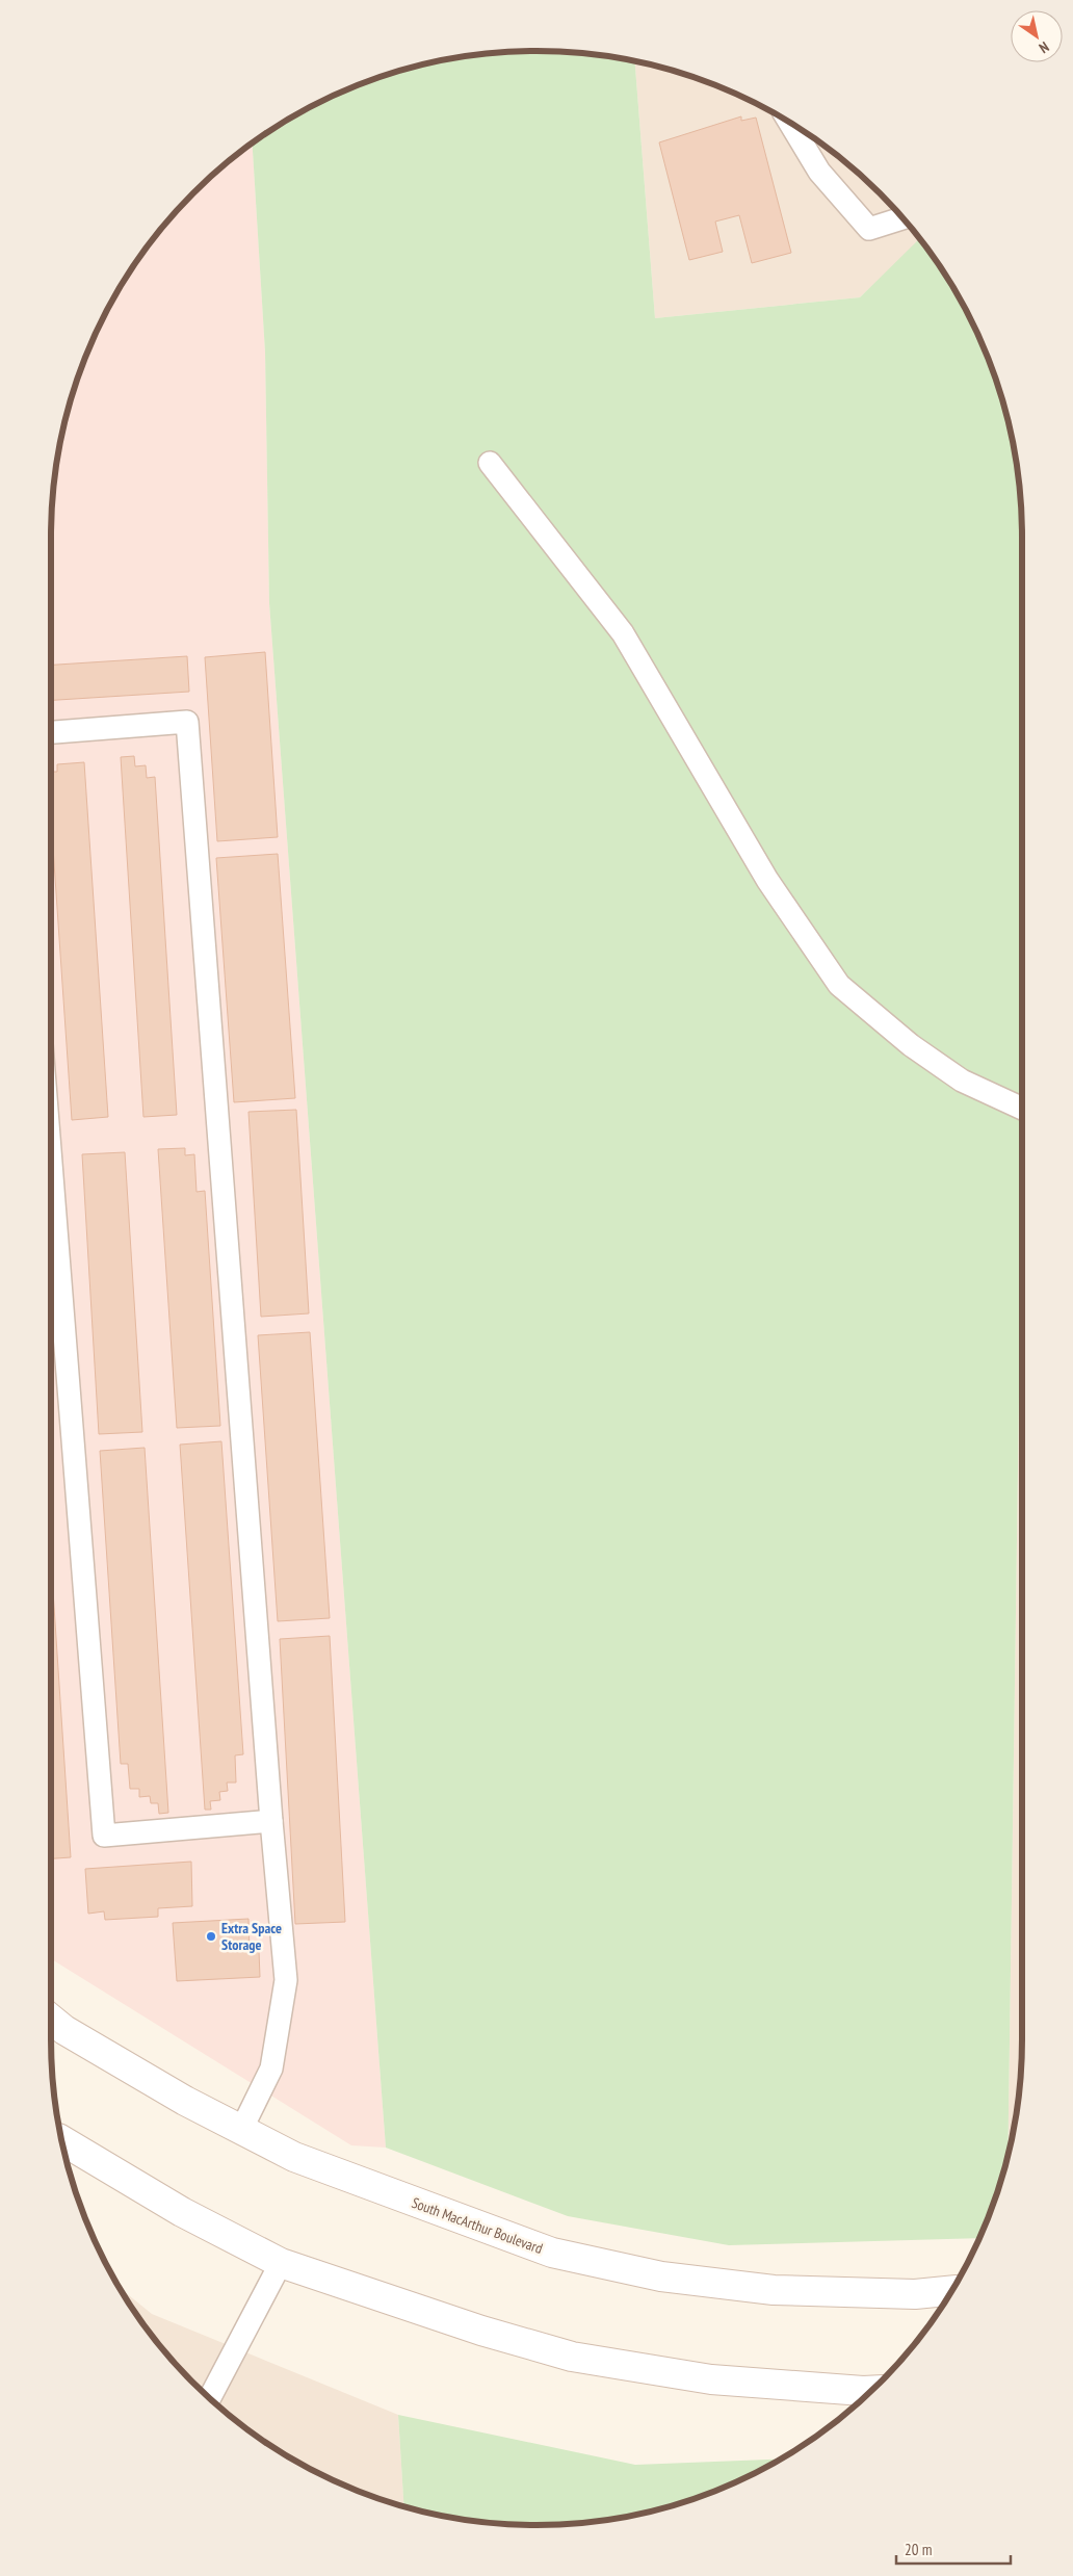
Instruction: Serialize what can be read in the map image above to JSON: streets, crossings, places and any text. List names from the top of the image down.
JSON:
{
  "streets": {
    "main road": ["South MacArthur Boulevard"]
  },
  "places": ["Extra Space Storage"],
  "scale_bar": "20 m",
  "north": "bottom right"
}
